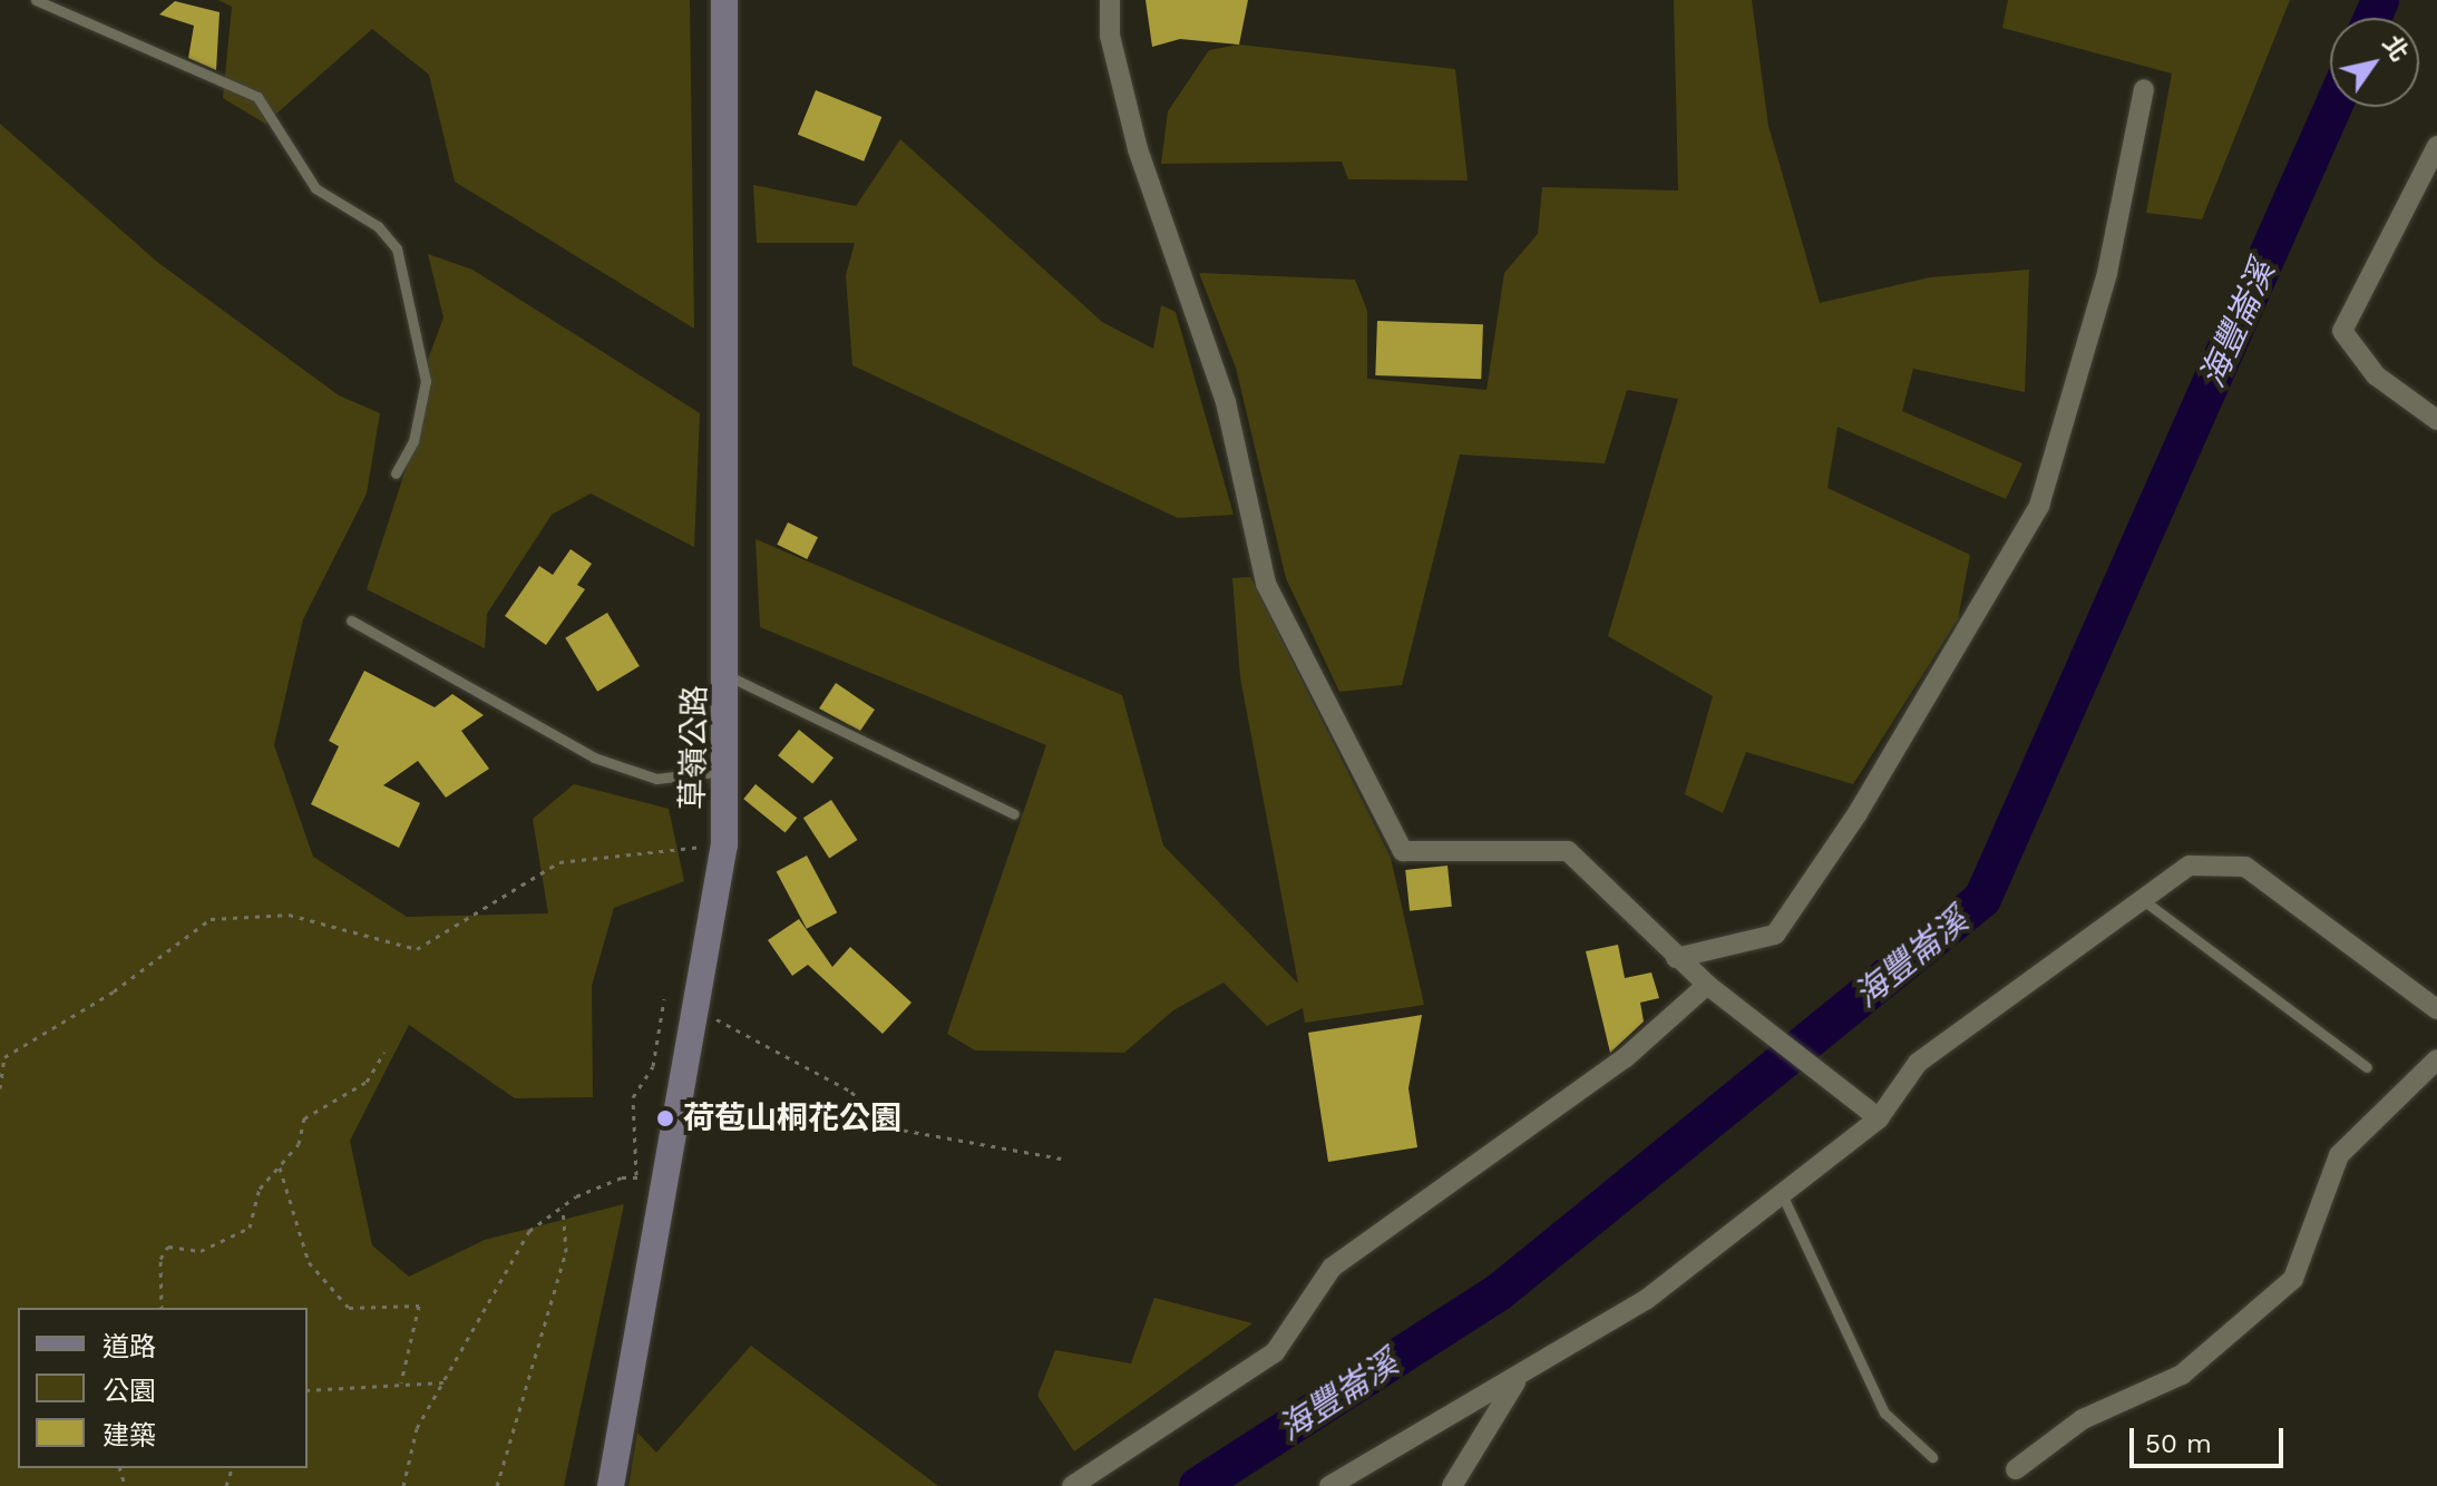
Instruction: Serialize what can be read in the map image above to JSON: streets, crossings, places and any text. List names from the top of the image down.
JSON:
{
  "streets": {
    "main road": ["草嶺公路"]
  },
  "water": ["海豐崙溪"],
  "places": ["荷苞山桐花公園"],
  "legend": ["道路", "公園", "建築"],
  "scale_bar": "50 m",
  "north": "top right"
}
